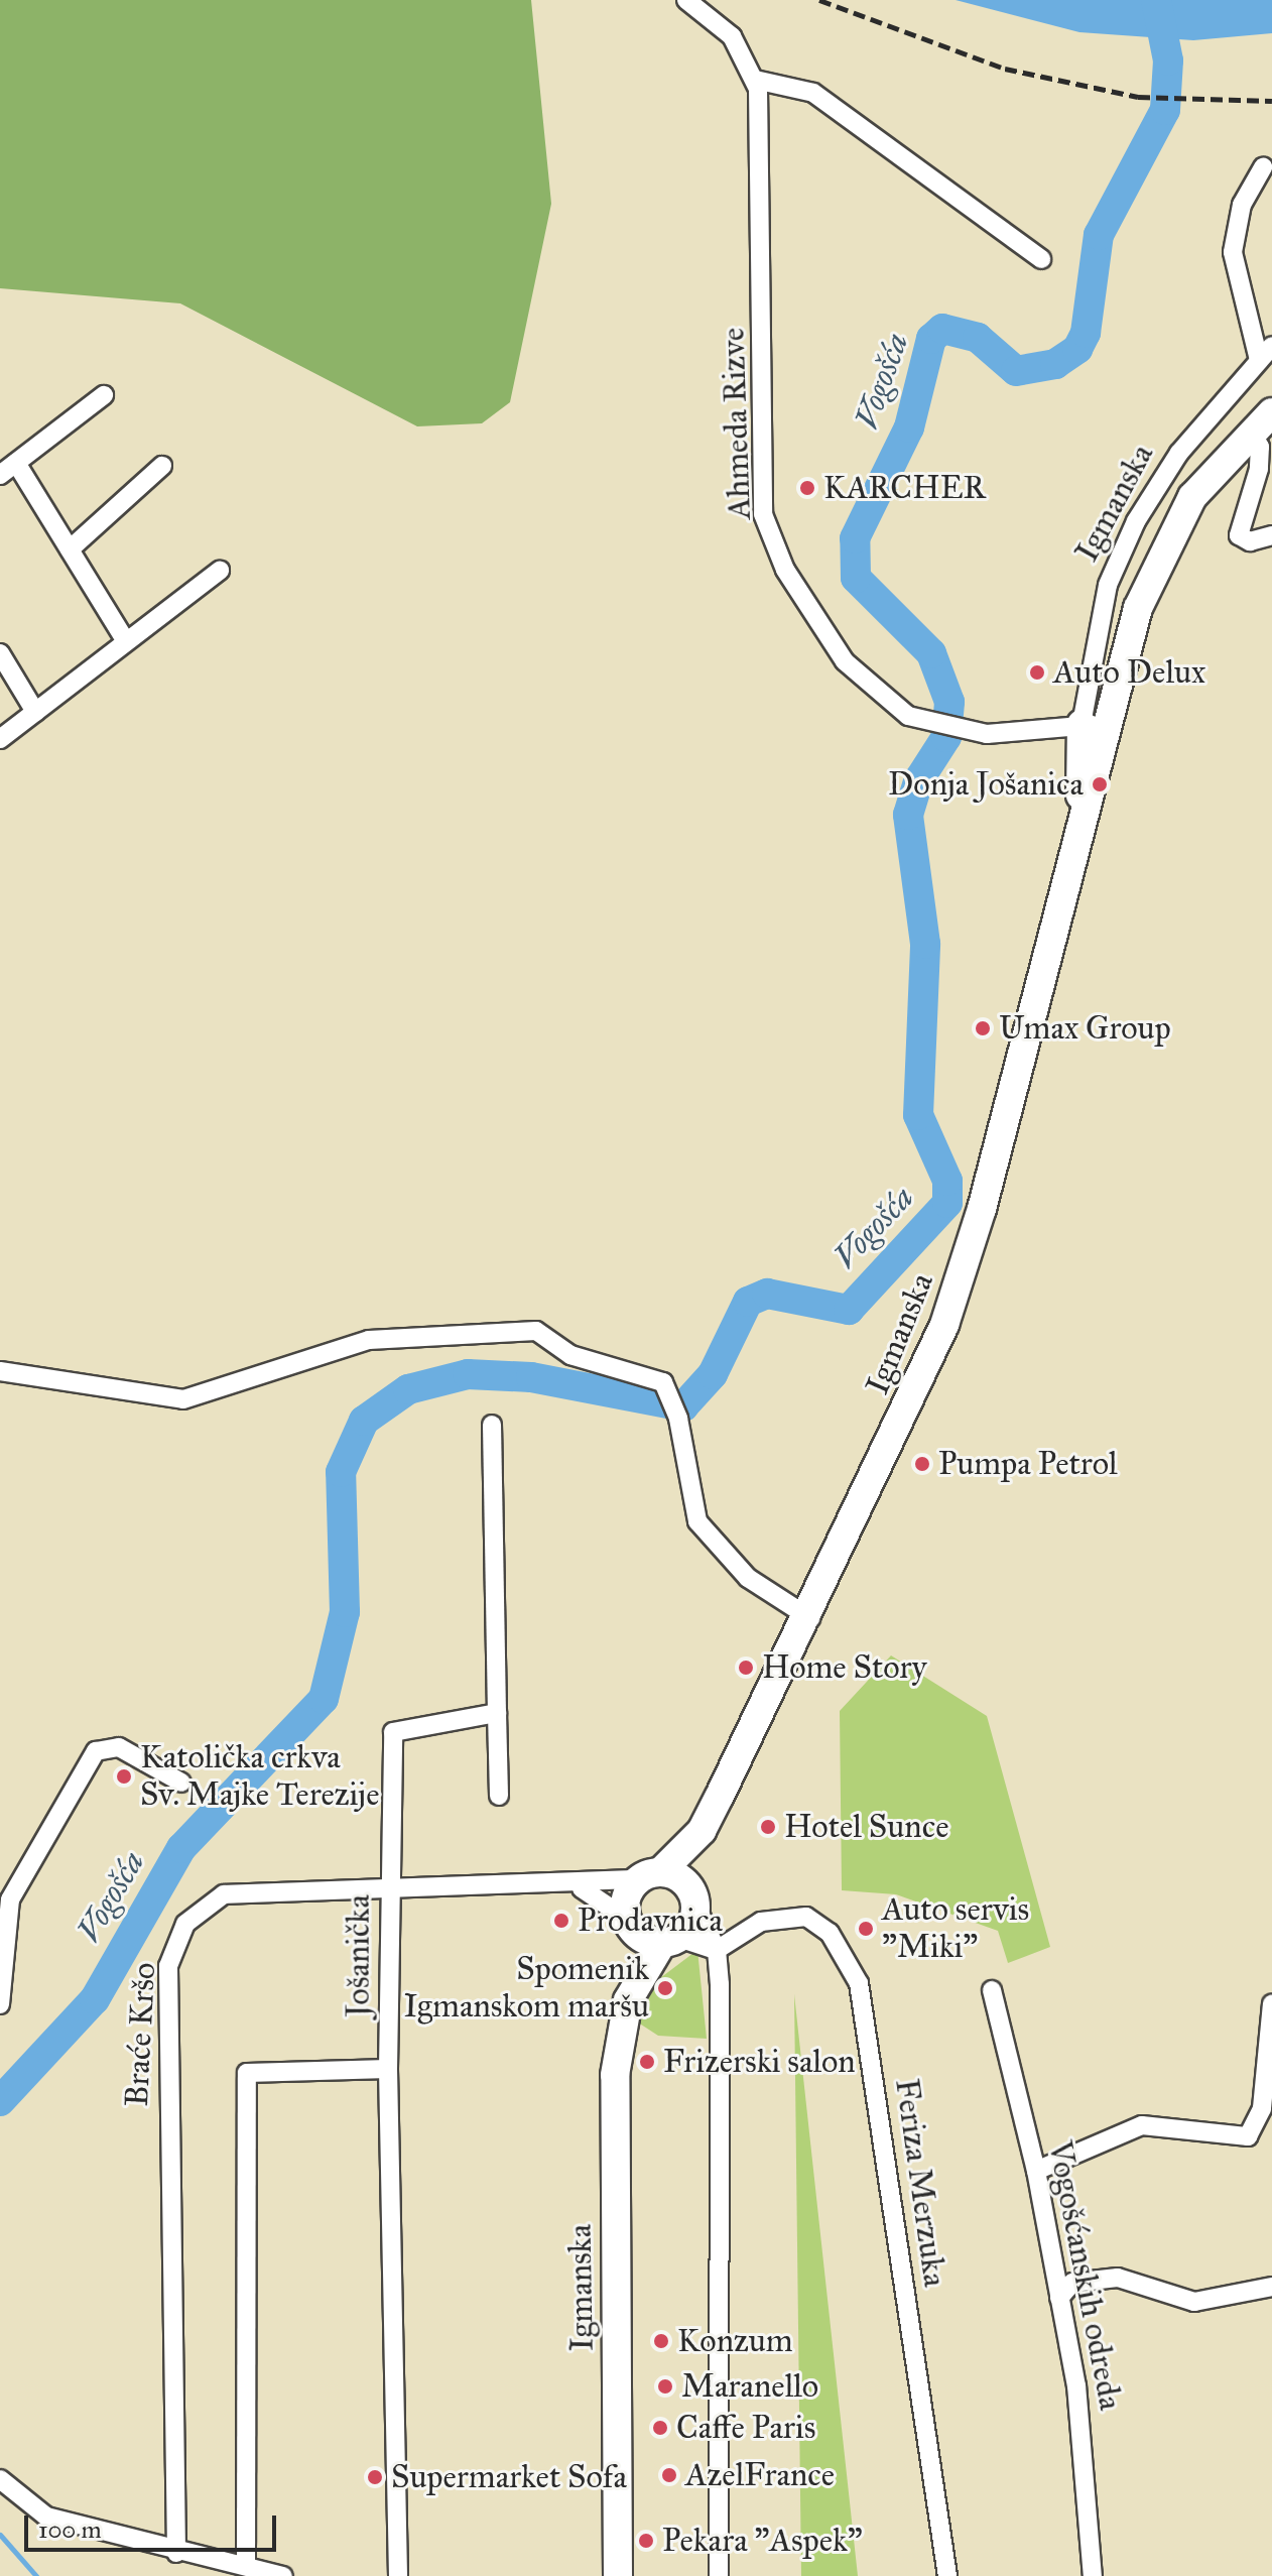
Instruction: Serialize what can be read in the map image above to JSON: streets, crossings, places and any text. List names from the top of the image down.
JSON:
{
  "streets": {
    "main road": ["Igmanska"],
    "street": [
      "Ahmeda Rizve",
      "Jošanička",
      "Braće Kršo",
      "Feriza Merzuka",
      "Vogošćanskih odreda"
    ]
  },
  "crossings": [
    ["Ahmeda Rizve", "Igmanska"],
    ["Igmanska", "Braće Kršo"],
    ["Jošanička", "Braće Kršo"]
  ],
  "water": ["Vogošća"],
  "places": [
    "KARCHER",
    "Auto Delux",
    "Donja Jošanica",
    "Umax Group",
    "Pumpa Petrol",
    "Home Story",
    "Katolička crkva Sv. Majke Terezije",
    "Hotel Sunce",
    "Prodavnica",
    "Auto servis \"Miki\"",
    "Spomenik Igmanskom maršu",
    "Frizerski salon",
    "Konzum",
    "Maranello",
    "Caffe Paris",
    "AzelFrance",
    "Supermarket Sofa",
    "Pekara \"Aspek\""
  ],
  "scale_bar": "100 m"
}
